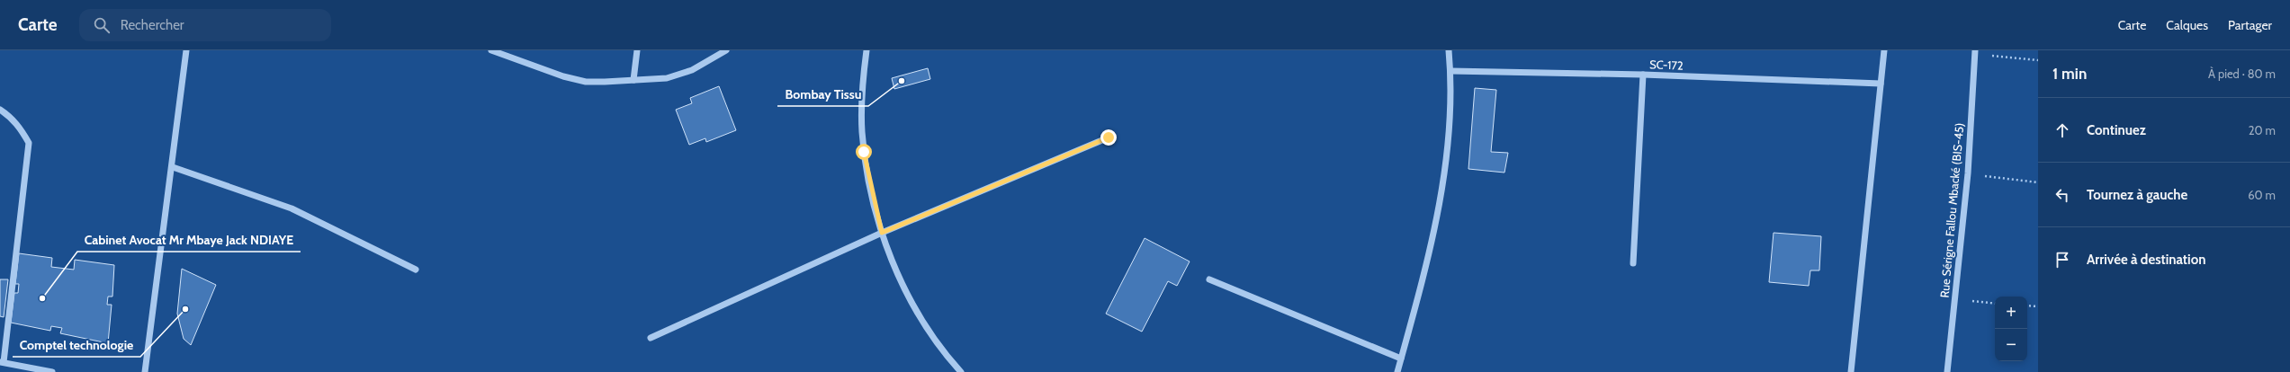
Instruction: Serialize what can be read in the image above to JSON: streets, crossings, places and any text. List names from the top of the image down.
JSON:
{
  "streets": {
    "street": ["SC-172", "Rue Sérigne Fallou Mbacké (BIS-45)"]
  },
  "places": ["Bombay Tissu", "Cabinet Avocat Mr Mbaye Jack NDIAYE", "Comptel technologie"],
  "page": {
    "header": "Carte",
    "search": "Rechercher",
    "nav": ["Carte", "Calques", "Partager"],
    "heading": ["1 min", "À pied · 80 m"],
    "list": [
      ["Continuez", "20 m"],
      ["Tournez à gauche", "60 m"],
      "Arrivée à destination"
    ],
    "map_buttons": ["+", "−"]
  }
}
